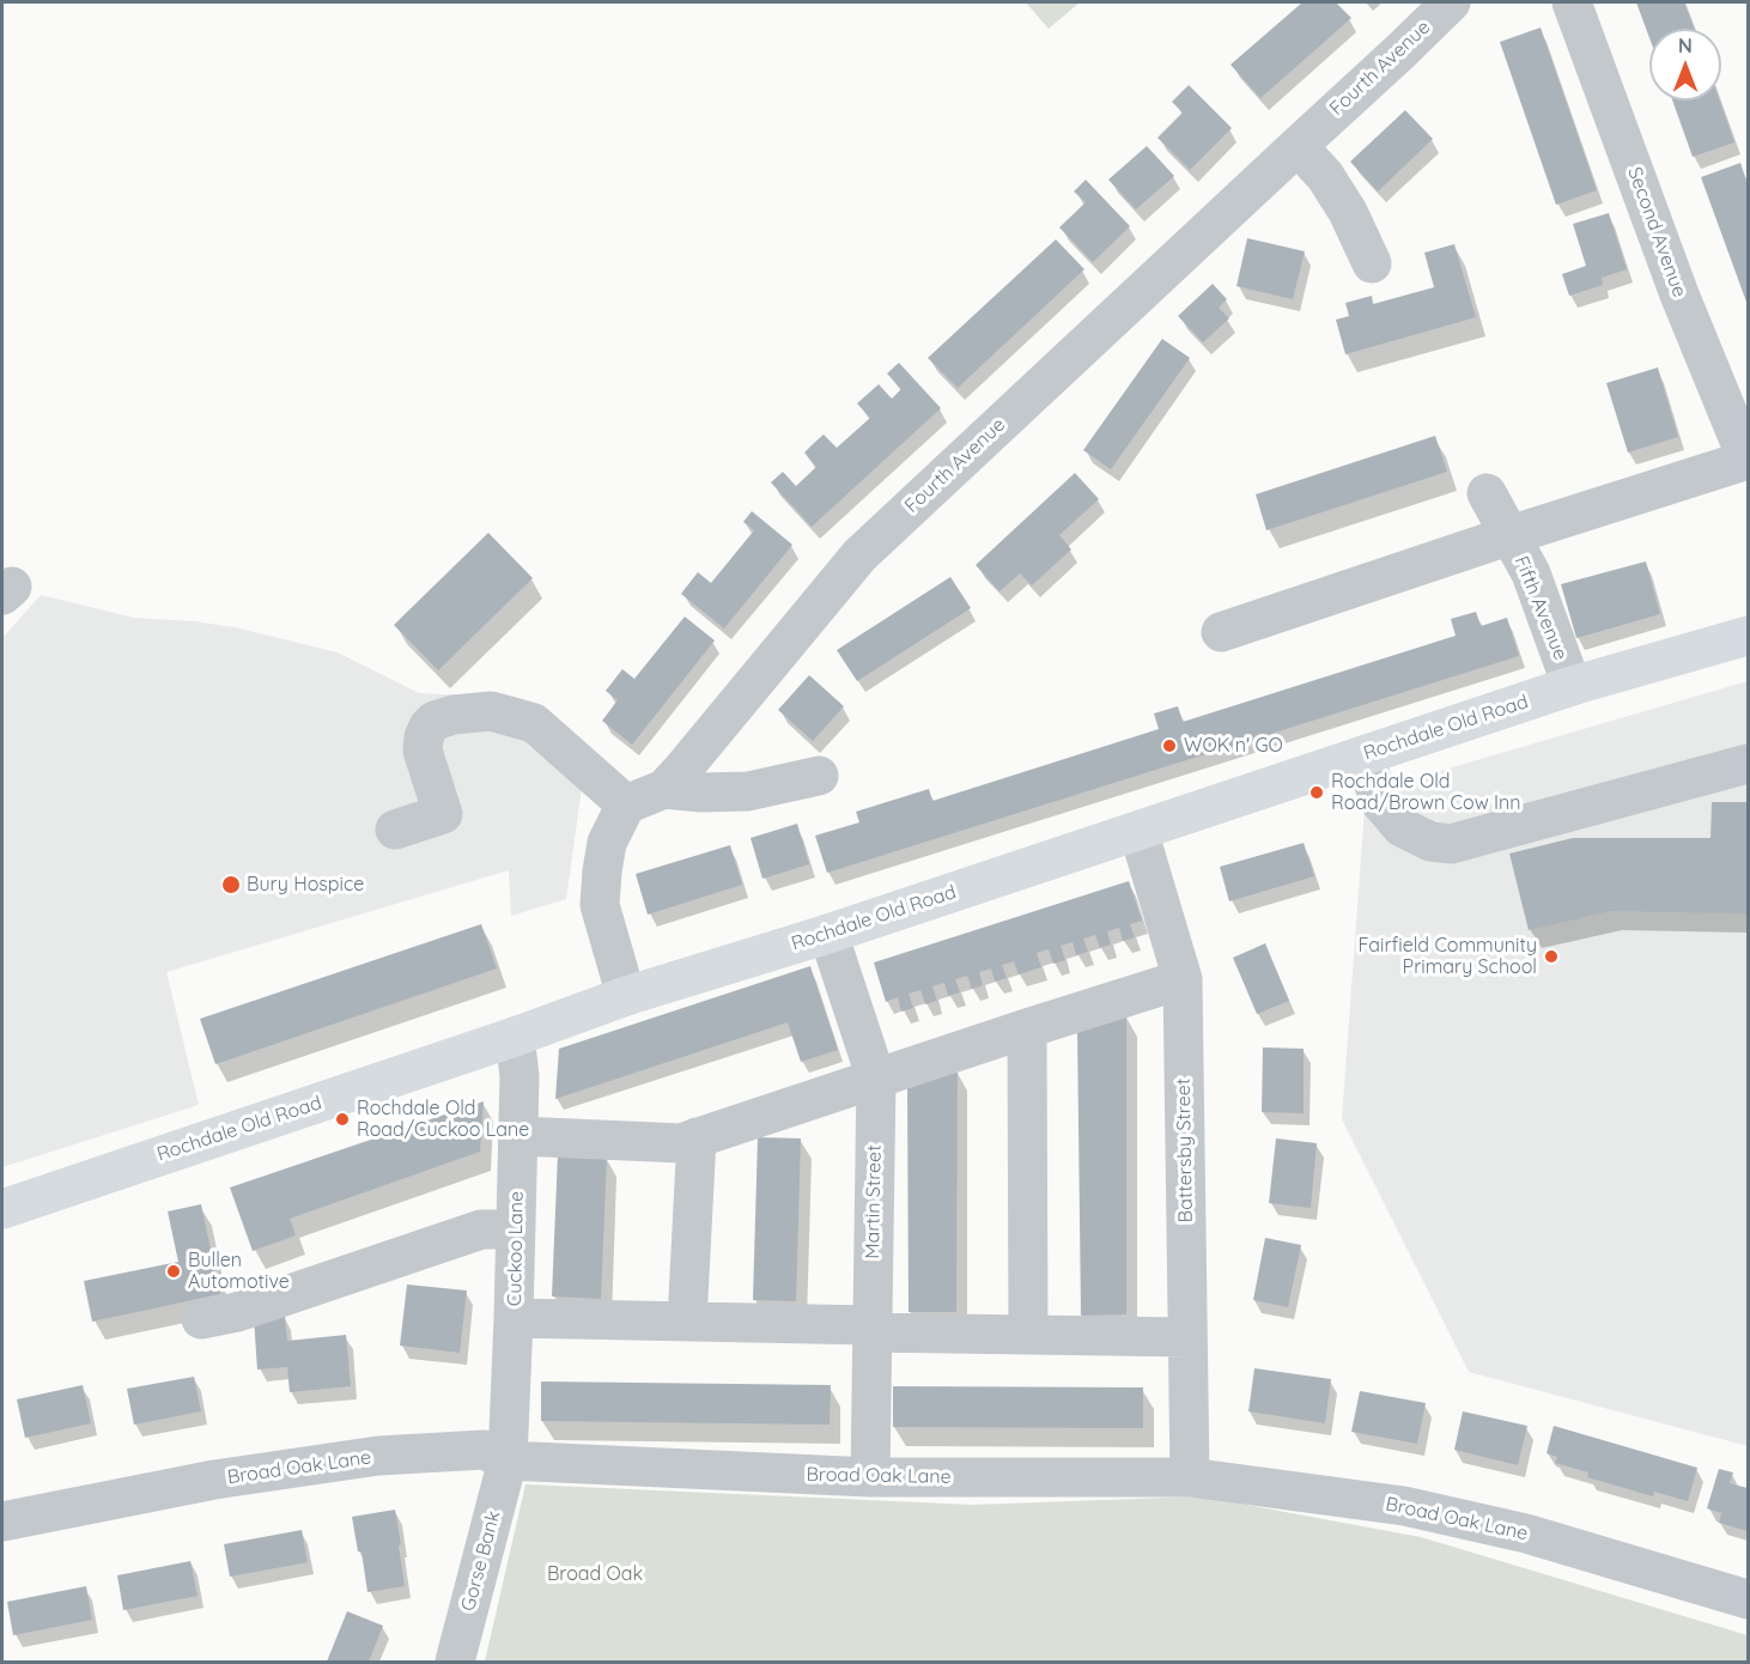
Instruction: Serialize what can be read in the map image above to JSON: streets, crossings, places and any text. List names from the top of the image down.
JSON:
{
  "streets": {
    "main road": ["Rochdale Old Road"],
    "street": [
      "Fourth Avenue",
      "Second Avenue",
      "Fifth Avenue",
      "Battersby Street",
      "Martin Street",
      "Cuckoo Lane",
      "Broad Oak Lane",
      "Gorse Bank"
    ]
  },
  "crossings": [
    ["Fifth Avenue", "Rochdale Old Road"],
    ["Rochdale Old Road", "Battersby Street"],
    ["Rochdale Old Road", "Martin Street"],
    ["Rochdale Old Road", "Cuckoo Lane"],
    ["Battersby Street", "Broad Oak Lane"],
    ["Martin Street", "Broad Oak Lane"],
    ["Cuckoo Lane", "Broad Oak Lane"],
    ["Cuckoo Lane", "Gorse Bank"],
    ["Broad Oak Lane", "Gorse Bank"]
  ],
  "parks": ["Broad Oak"],
  "places": [
    "WOK n' GO",
    "Rochdale Old Road/Brown Cow Inn",
    "Bury Hospice",
    "Fairfield Community Primary School",
    "Rochdale Old Road/Cuckoo Lane",
    "Bullen Automotive"
  ],
  "north": "top"
}
